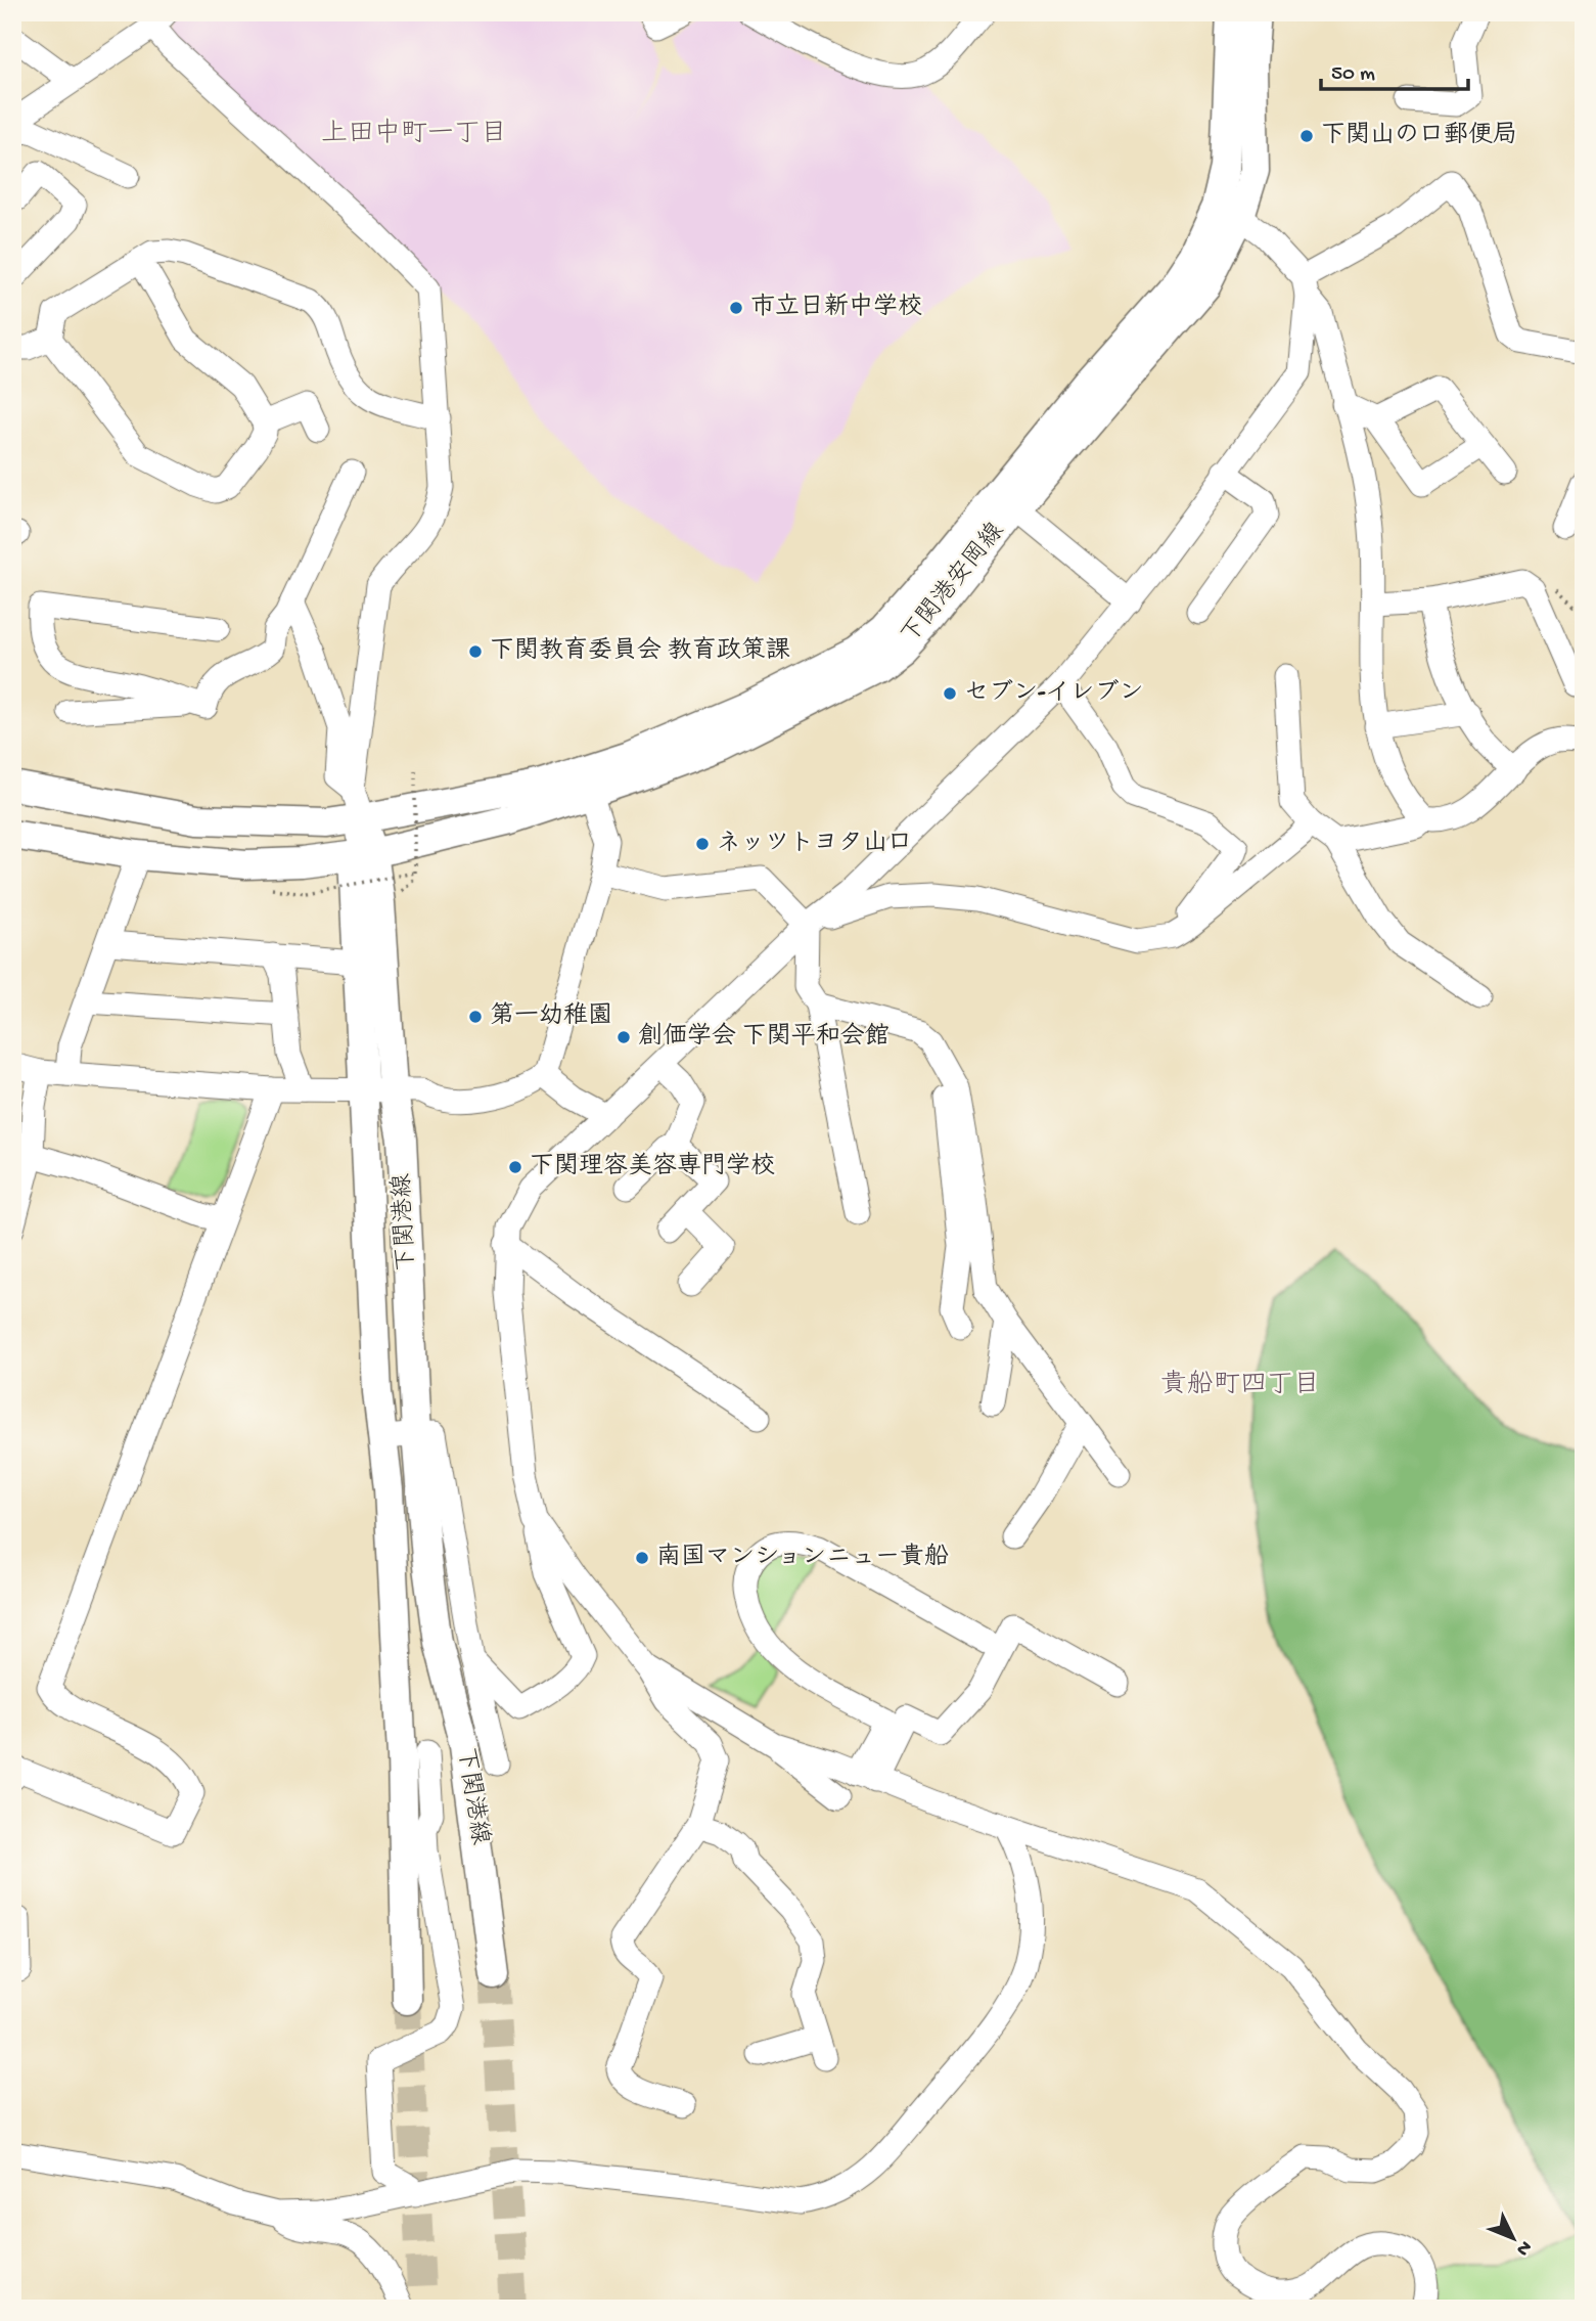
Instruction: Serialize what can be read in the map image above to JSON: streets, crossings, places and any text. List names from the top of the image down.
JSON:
{
  "streets": {
    "main road": ["下関港安岡線", "下関港線"]
  },
  "crossings": [
    ["下関港安岡線", "下関港線"]
  ],
  "districts": ["上田中町一丁目", "貴船町四丁目"],
  "places": [
    "下関山の口郵便局",
    "市立日新中学校",
    "下関教育委員会 教育政策課",
    "セブン-イレブン",
    "ネッツトヨタ山口",
    "第一幼稚園",
    "創価学会 下関平和会館",
    "下関理容美容専門学校",
    "南国マンションニュー貴船"
  ],
  "scale_bar": "50 m",
  "north": "bottom right"
}
